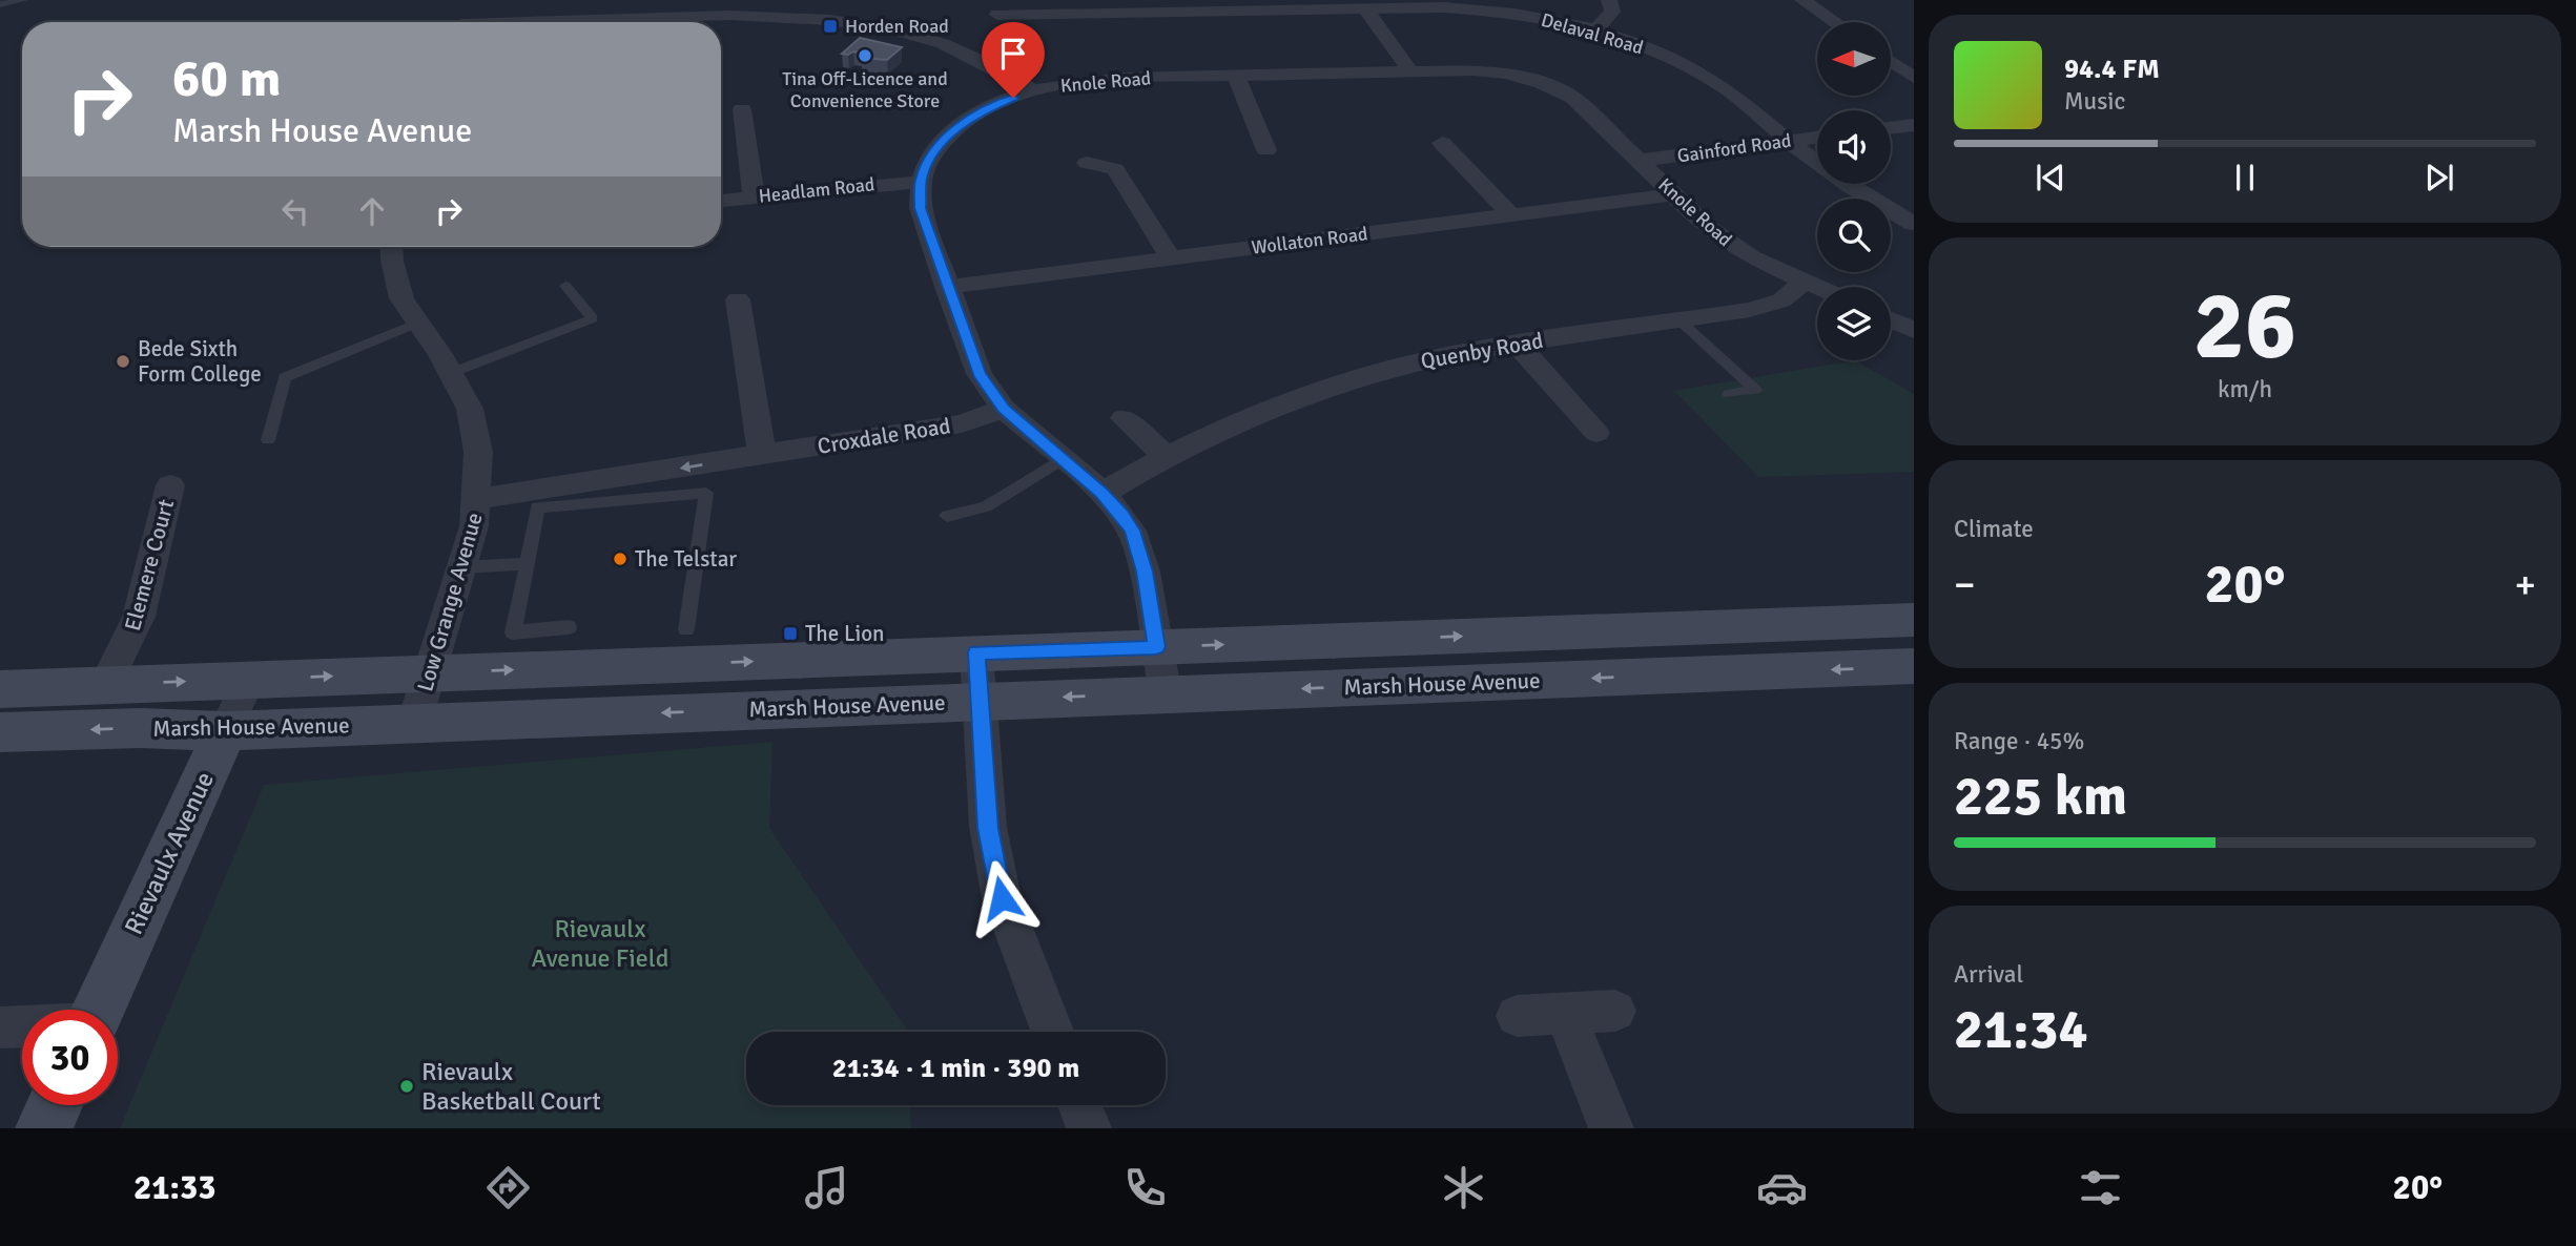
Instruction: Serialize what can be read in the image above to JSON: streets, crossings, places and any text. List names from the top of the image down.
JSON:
{
  "streets": {
    "street": [
      "Delaval Road",
      "Knole Road",
      "Gainford Road",
      "Headlam Road",
      "Wollaton Road",
      "Quenby Road",
      "Croxdale Road",
      "Elemere Court",
      "Low Grange Avenue",
      "Marsh House Avenue",
      "Rievaulx Avenue"
    ]
  },
  "crossings": [
    ["Delaval Road", "Gainford Road"],
    ["Knole Road", "Gainford Road"],
    ["Knole Road", "Headlam Road"],
    ["Knole Road", "Wollaton Road"],
    ["Knole Road", "Quenby Road"],
    ["Croxdale Road", "Low Grange Avenue"],
    ["Elemere Court", "Marsh House Avenue"],
    ["Low Grange Avenue", "Marsh House Avenue"],
    ["Marsh House Avenue", "Rievaulx Avenue"]
  ],
  "one_way": ["Croxdale Road"],
  "parks": ["Rievaulx Avenue Field"],
  "places": {
    "transit": ["Horden Road", "The Lion"],
    "other": [
      "Tina Off-Licence and Convenience Store",
      "Bede Sixth Form College",
      "The Telstar",
      "Rievaulx Basketball Court"
    ]
  },
  "north": "left",
  "page": {
    "turn": ["60 m", "Marsh House Avenue"],
    "song": ["94.4 FM", "Music"],
    "tile": [
      ["26", "km/h"],
      "Climate",
      ["Range · 45%", "225 km"],
      ["Arrival", "21:34"]
    ],
    "heat": ["−", "20°", "+"],
    "limit": "30",
    "trip": "21:34 · 1 min · 390 m",
    "tabs": ["21:33", "20°"]
  }
}
